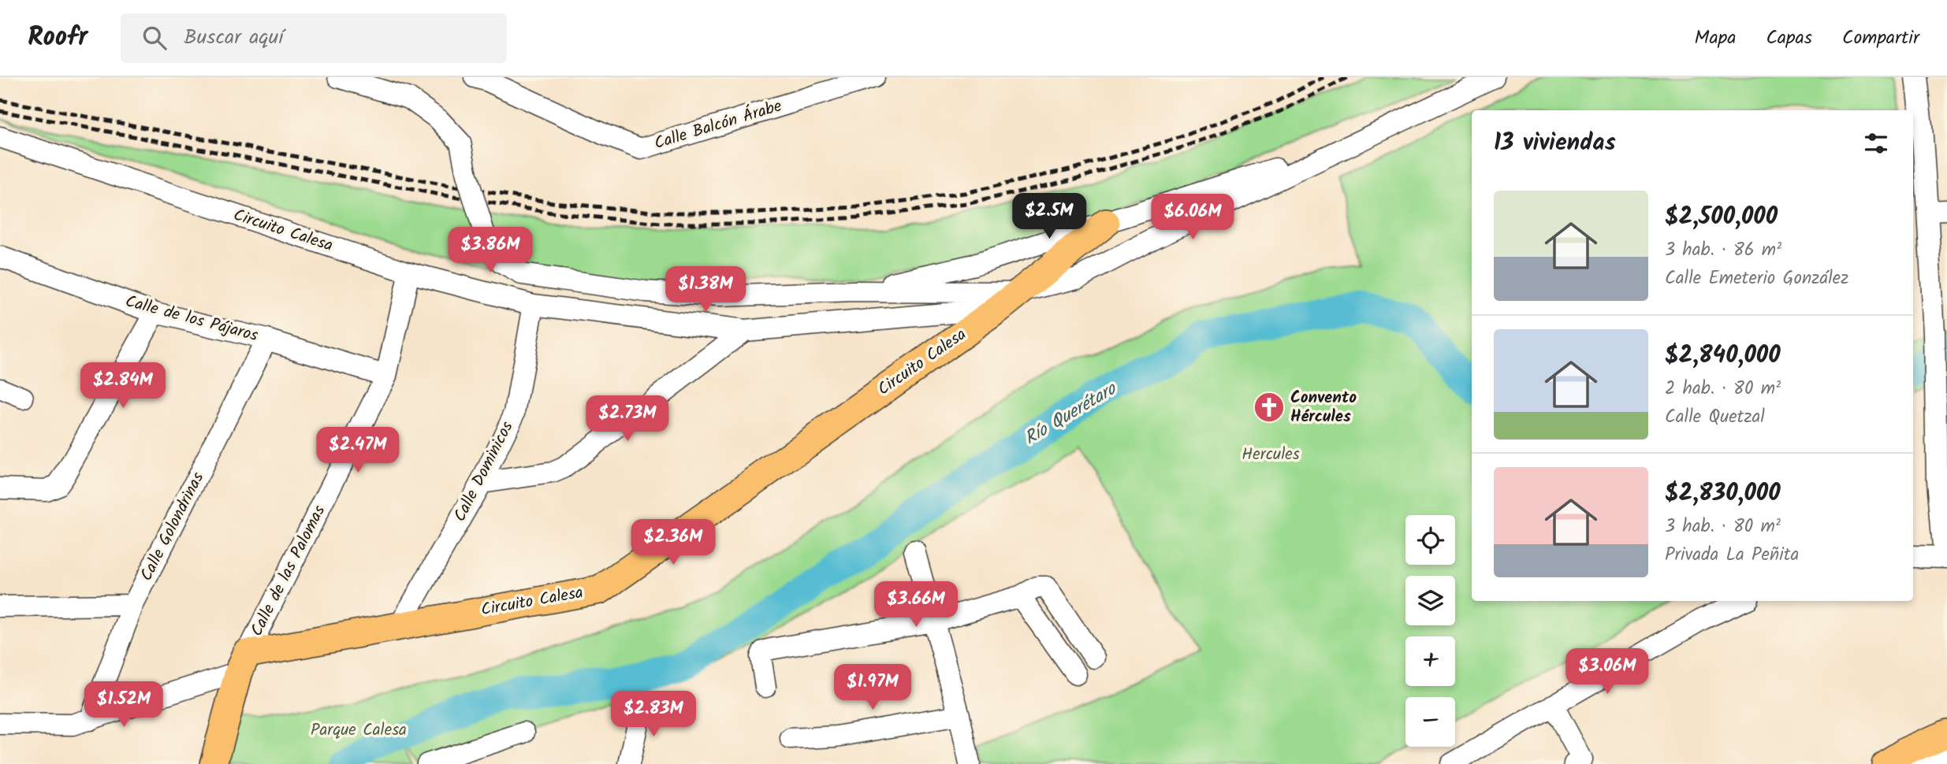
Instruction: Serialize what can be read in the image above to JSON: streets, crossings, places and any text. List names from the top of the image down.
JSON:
{
  "streets": {
    "main road": ["Circuito Calesa", "Calle de las Palomas"],
    "street": [
      "Calle Balcón Árabe",
      "Calle de los Pájaros",
      "Calle Dominicos",
      "Calle Golondrinas"
    ]
  },
  "crossings": [
    ["Circuito Calesa", "Calle Dominicos"],
    ["Circuito Calesa", "Calle Golondrinas"],
    ["Circuito Calesa", "Calle de las Palomas"],
    ["Calle de los Pájaros", "Calle Golondrinas"],
    ["Calle de los Pájaros", "Calle de las Palomas"]
  ],
  "water": ["Río Querétaro"],
  "parks": ["Hercules", "Parque Calesa"],
  "places": {
    "church": ["Convento Hércules"]
  },
  "page": {
    "header": "Roofr",
    "search": "Buscar aquí",
    "nav": ["Mapa", "Capas", "Compartir"],
    "heading": "13 viviendas",
    "list": [
      {
        "name": "$2,500,000",
        "note": "3 hab. · 86 m² · Calle Emeterio González"
      },
      {
        "name": "$2,840,000",
        "note": "2 hab. · 80 m² · Calle Quetzal"
      },
      {
        "name": "$2,830,000",
        "note": "3 hab. · 80 m² · Privada La Peñita"
      }
    ],
    "price": [
      "$2.5M",
      "$6.06M",
      "$3.86M",
      "$1.38M",
      "$2.84M",
      "$2.73M",
      "$2.47M",
      "$2.36M",
      "$3.66M",
      "$3.06M",
      "$1.97M",
      "$1.52M",
      "$2.83M"
    ],
    "map_buttons": ["+", "−"]
  }
}
